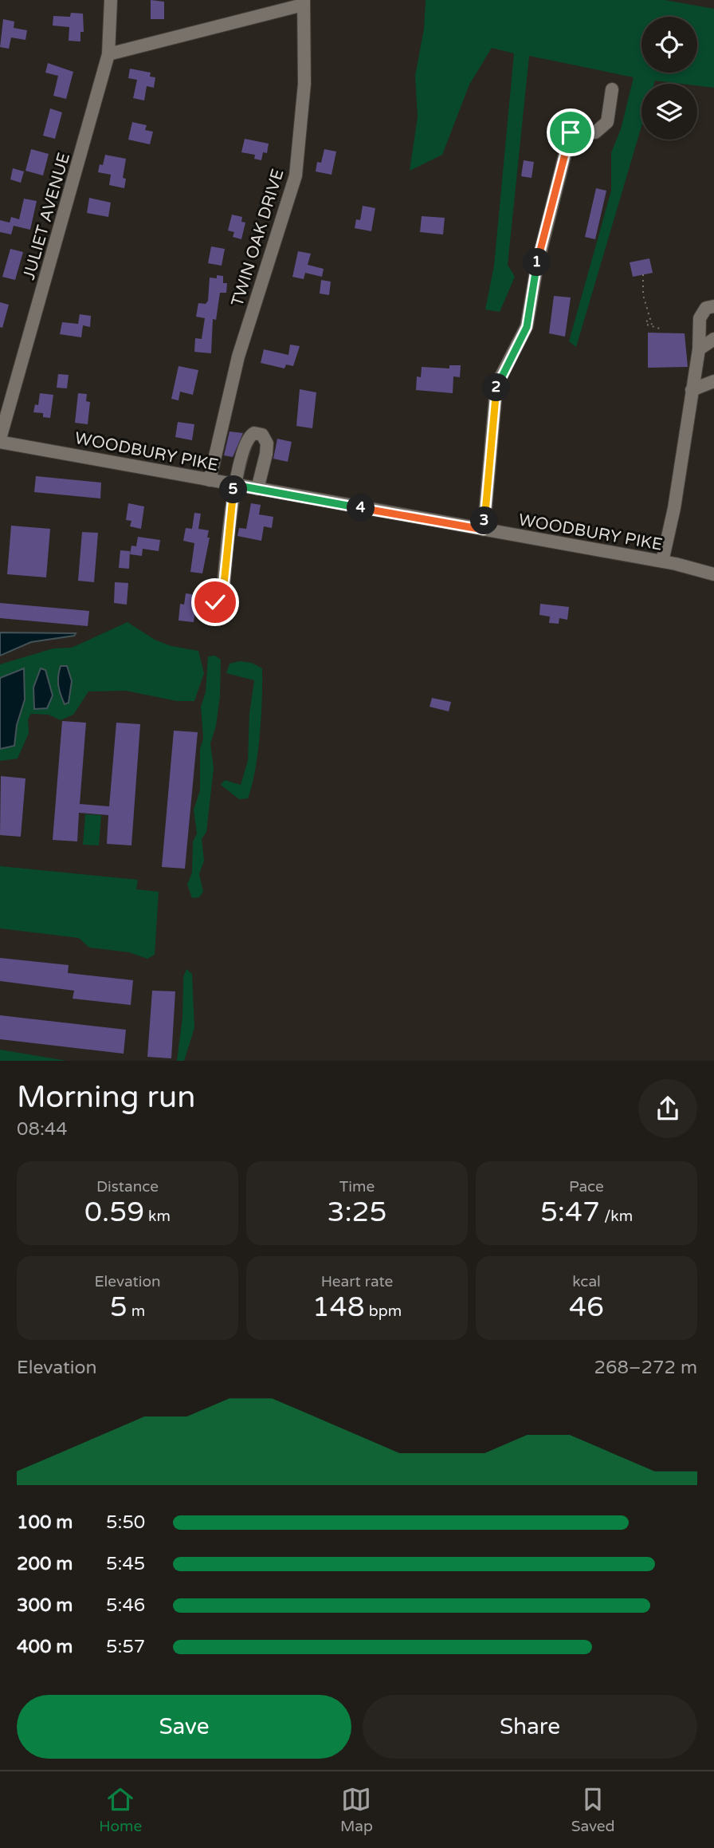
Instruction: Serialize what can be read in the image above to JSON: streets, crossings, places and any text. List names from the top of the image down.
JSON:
{
  "streets": {
    "street": ["JULIET AVENUE", "TWIN OAK DRIVE", "WOODBURY PIKE"]
  },
  "crossings": [
    ["JULIET AVENUE", "WOODBURY PIKE"],
    ["TWIN OAK DRIVE", "WOODBURY PIKE"]
  ],
  "page": {
    "pins": [
      "1",
      "2",
      "5",
      "4",
      "3"
    ],
    "heading": ["Morning run", "08:44"],
    "stats": [
      ["Distance", "0.59 km"],
      ["Time", "3:25"],
      ["Pace", "5:47 /km"],
      ["Elevation", "5 m"],
      ["Heart rate", "148 bpm"],
      ["kcal", "46"]
    ],
    "chart": ["Elevation", "268–272 m"],
    "list": [
      {
        "name": "100 m",
        "note": "5:50"
      },
      {
        "name": "200 m",
        "note": "5:45"
      },
      {
        "name": "300 m",
        "note": "5:46"
      },
      {
        "name": "400 m",
        "note": "5:57"
      }
    ],
    "buttons": ["Save", "Share"],
    "tabs": ["Home", "Map", "Saved"]
  }
}
